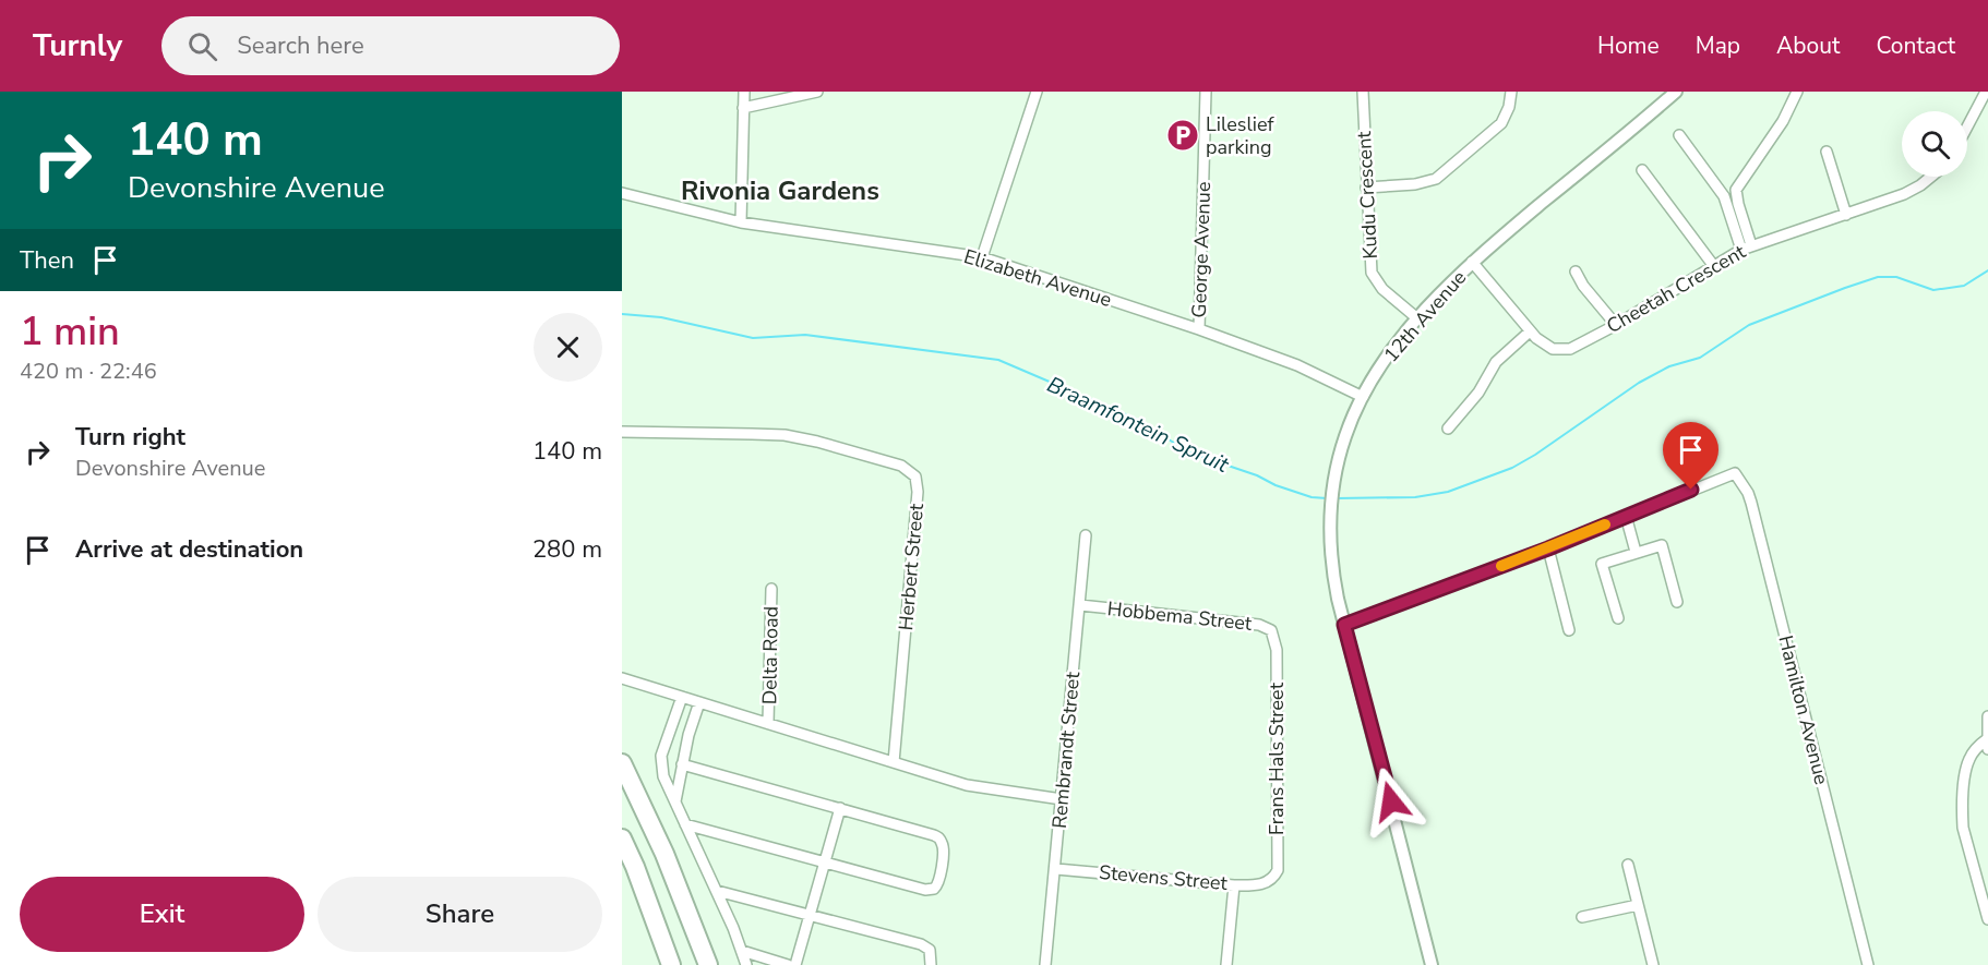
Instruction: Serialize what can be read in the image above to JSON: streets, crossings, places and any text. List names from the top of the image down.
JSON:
{
  "streets": {
    "street": [
      "Kudu Crescent",
      "George Avenue",
      "Elizabeth Avenue",
      "Cheetah Crescent",
      "12th Avenue",
      "Herbert Street",
      "Hobbema Street",
      "Delta Road",
      "Hamilton Avenue",
      "Rembrandt Street",
      "Frans Hals Street",
      "Stevens Street"
    ]
  },
  "crossings": [
    ["Kudu Crescent", "12th Avenue"],
    ["George Avenue", "Elizabeth Avenue"],
    ["Elizabeth Avenue", "12th Avenue"],
    ["Cheetah Crescent", "12th Avenue"],
    ["Hobbema Street", "Rembrandt Street"],
    ["Hobbema Street", "Frans Hals Street"],
    ["Rembrandt Street", "Stevens Street"],
    ["Frans Hals Street", "Stevens Street"]
  ],
  "districts": ["Rivonia Gardens"],
  "water": ["Braamfontein Spruit"],
  "places": {
    "parking": ["Lileslief parking"]
  },
  "page": {
    "header": "Turnly",
    "search": "Search here",
    "nav": [
      "Home",
      "Map",
      "About",
      "Contact"
    ],
    "turn": ["140 m", "Devonshire Avenue"],
    "then": "Then",
    "heading": ["1 min", "420 m · 22:46"],
    "list": [
      {
        "name": "Turn right",
        "note": "Devonshire Avenue",
        "value": "140 m"
      },
      {
        "name": "Arrive at destination",
        "value": "280 m"
      }
    ],
    "buttons": ["Exit", "Share"]
  }
}
